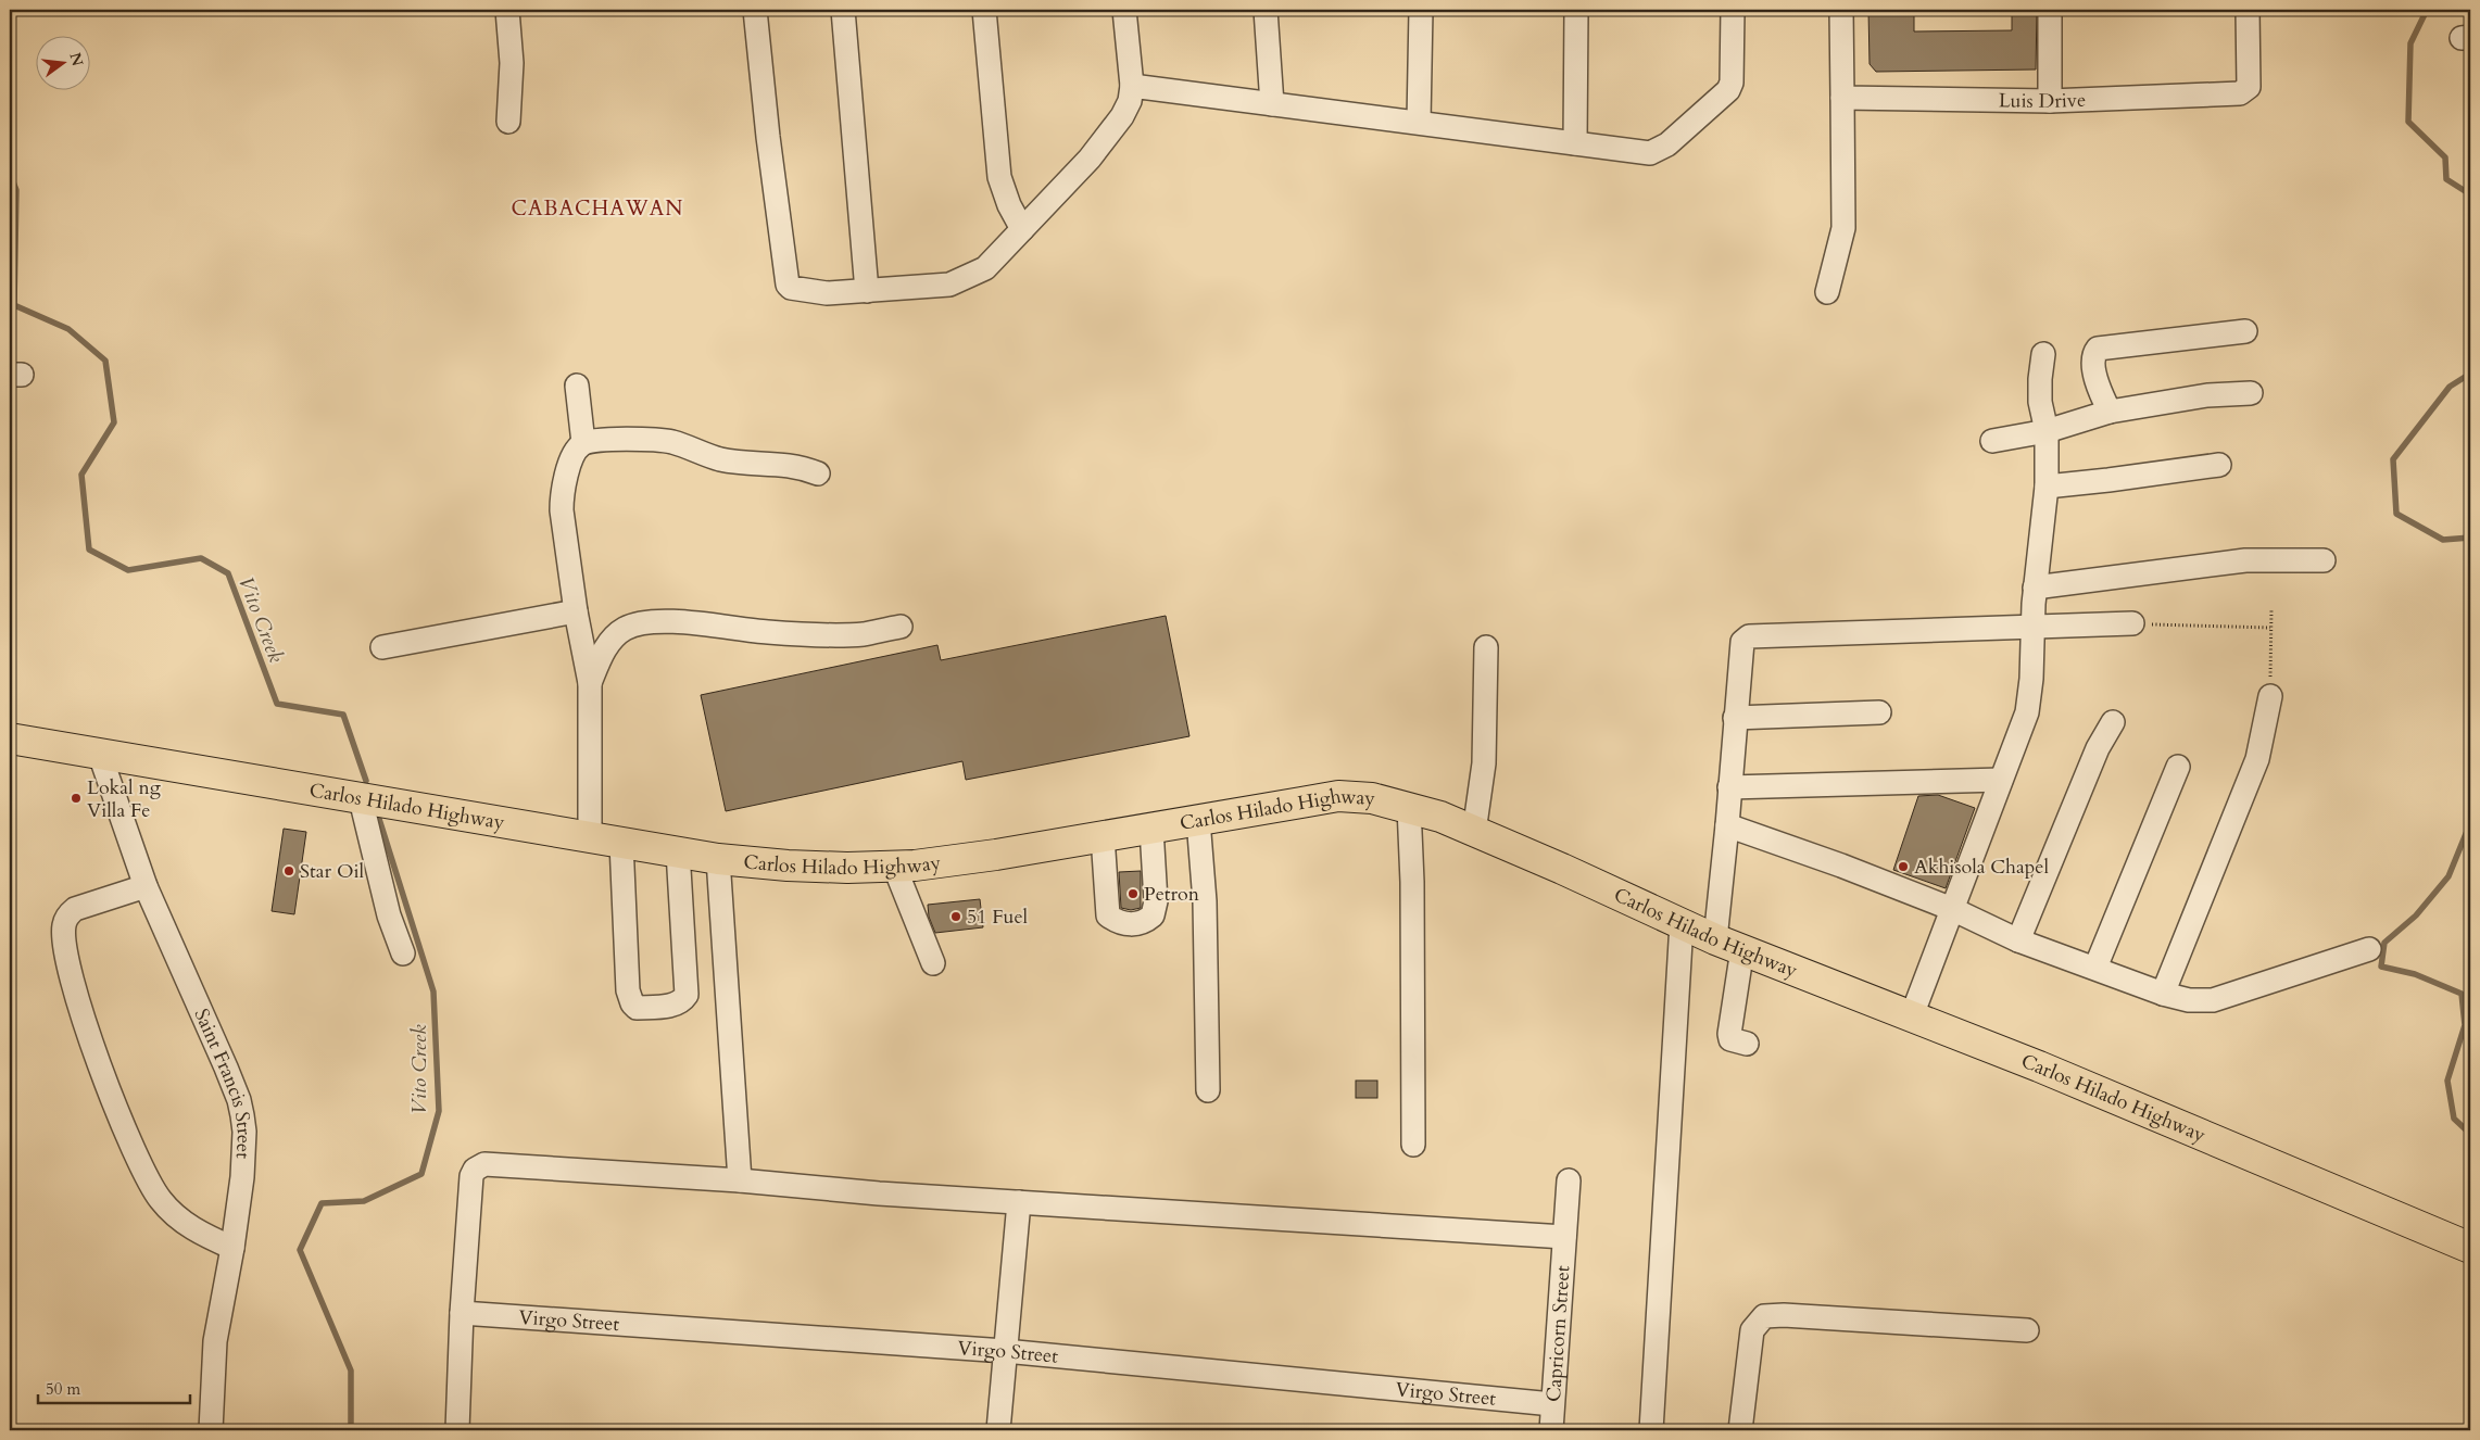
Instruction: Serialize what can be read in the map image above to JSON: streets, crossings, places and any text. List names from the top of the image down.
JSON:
{
  "streets": {
    "main road": ["Carlos Hilado Highway"],
    "street": [
      "Luis Drive",
      "Saint Francis Street",
      "Virgo Street",
      "Capricorn Street"
    ]
  },
  "crossings": [
    ["Carlos Hilado Highway", "Saint Francis Street"],
    ["Virgo Street", "Capricorn Street"]
  ],
  "districts": ["CABACHAWAN"],
  "water": ["Vito Creek"],
  "places": [
    "Lokal ng Villa Fe",
    "Akhisola Chapel",
    "Star Oil",
    "Petron",
    "51 Fuel"
  ],
  "scale_bar": "50 m",
  "north": "right"
}
